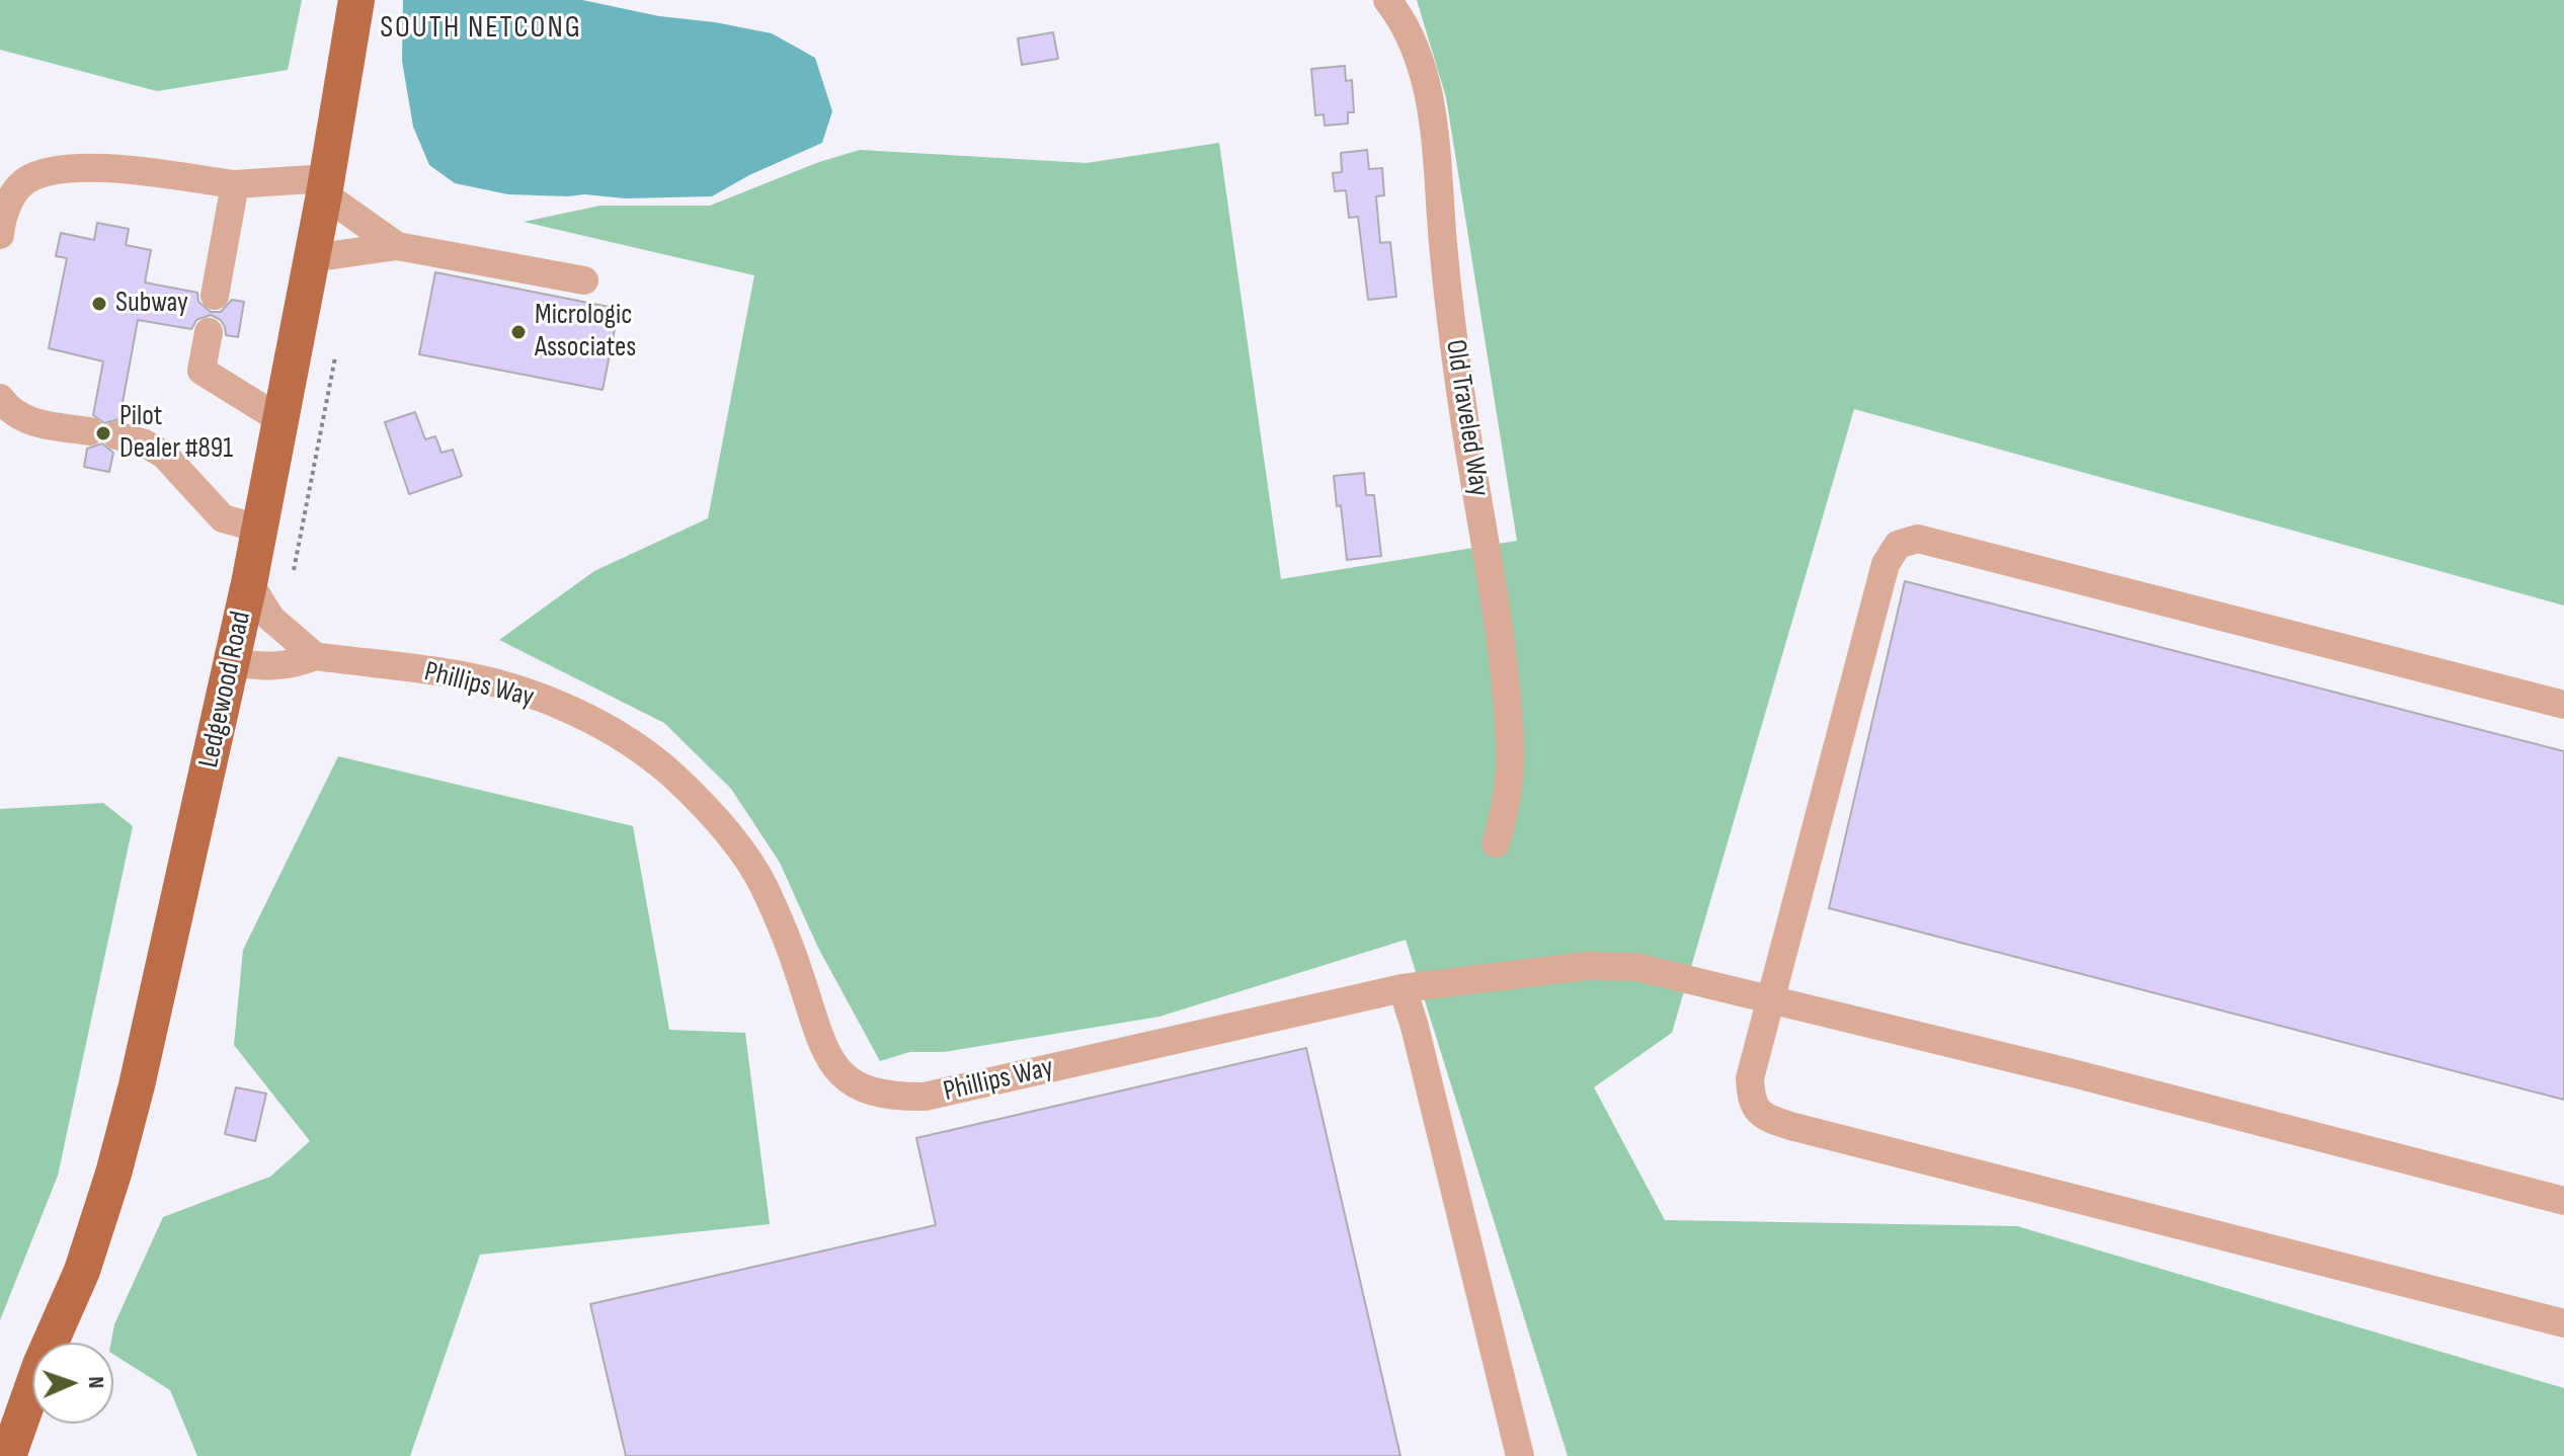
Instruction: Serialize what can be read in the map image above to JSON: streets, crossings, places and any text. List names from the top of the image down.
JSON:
{
  "streets": {
    "main road": ["Ledgewood Road"],
    "street": ["Old Traveled Way", "Phillips Way"]
  },
  "crossings": [
    ["Phillips Way", "Ledgewood Road"]
  ],
  "districts": ["SOUTH NETCONG"],
  "places": ["Subway", "Micrologic Associates", "Pilot Dealer #891"],
  "north": "right"
}
